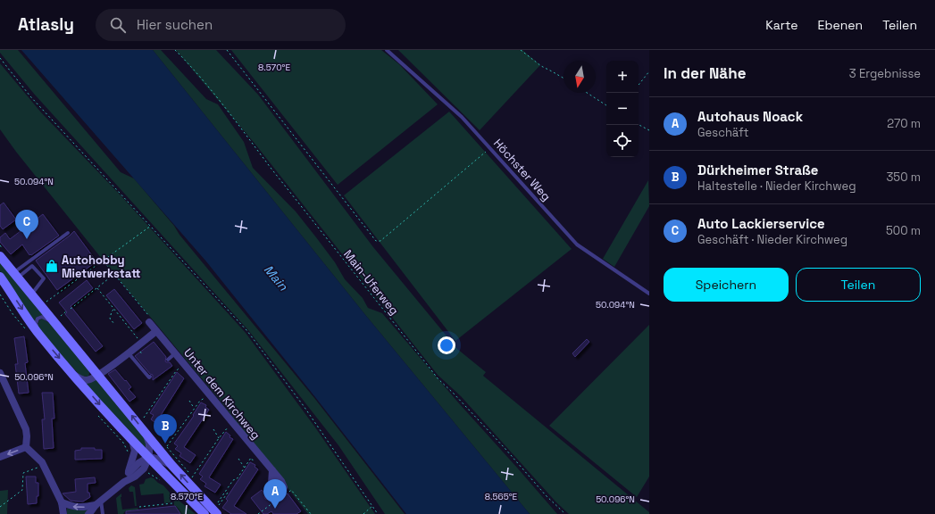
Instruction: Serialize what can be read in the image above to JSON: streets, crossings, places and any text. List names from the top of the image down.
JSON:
{
  "streets": {
    "street": ["Unter dem Kirchweg"],
    "lane": ["Höchster Weg"],
    "path": ["Main-Uferweg"]
  },
  "water": ["Main"],
  "places": {
    "shop": ["Autohobby Mietwerkstatt"]
  },
  "north": "bottom",
  "page": {
    "header": "Atlasly",
    "search": "Hier suchen",
    "nav": ["Karte", "Ebenen", "Teilen"],
    "heading": ["In der Nähe", "3 Ergebnisse"],
    "map_buttons": ["+", "−"],
    "list": [
      {
        "mark": "A",
        "name": "Autohaus Noack",
        "note": "Geschäft",
        "value": "270 m"
      },
      {
        "mark": "B",
        "name": "Dürkheimer Straße",
        "note": "Haltestelle · Nieder Kirchweg",
        "value": "350 m"
      },
      {
        "mark": "C",
        "name": "Auto Lackierservice",
        "note": "Geschäft · Nieder Kirchweg",
        "value": "500 m"
      }
    ],
    "pins": ["C", "B", "A"],
    "buttons": ["Speichern", "Teilen"]
  },
  "coordinates": [
    "8.570°E",
    "50.094°N",
    "50.096°N",
    "8.565°E"
  ]
}
